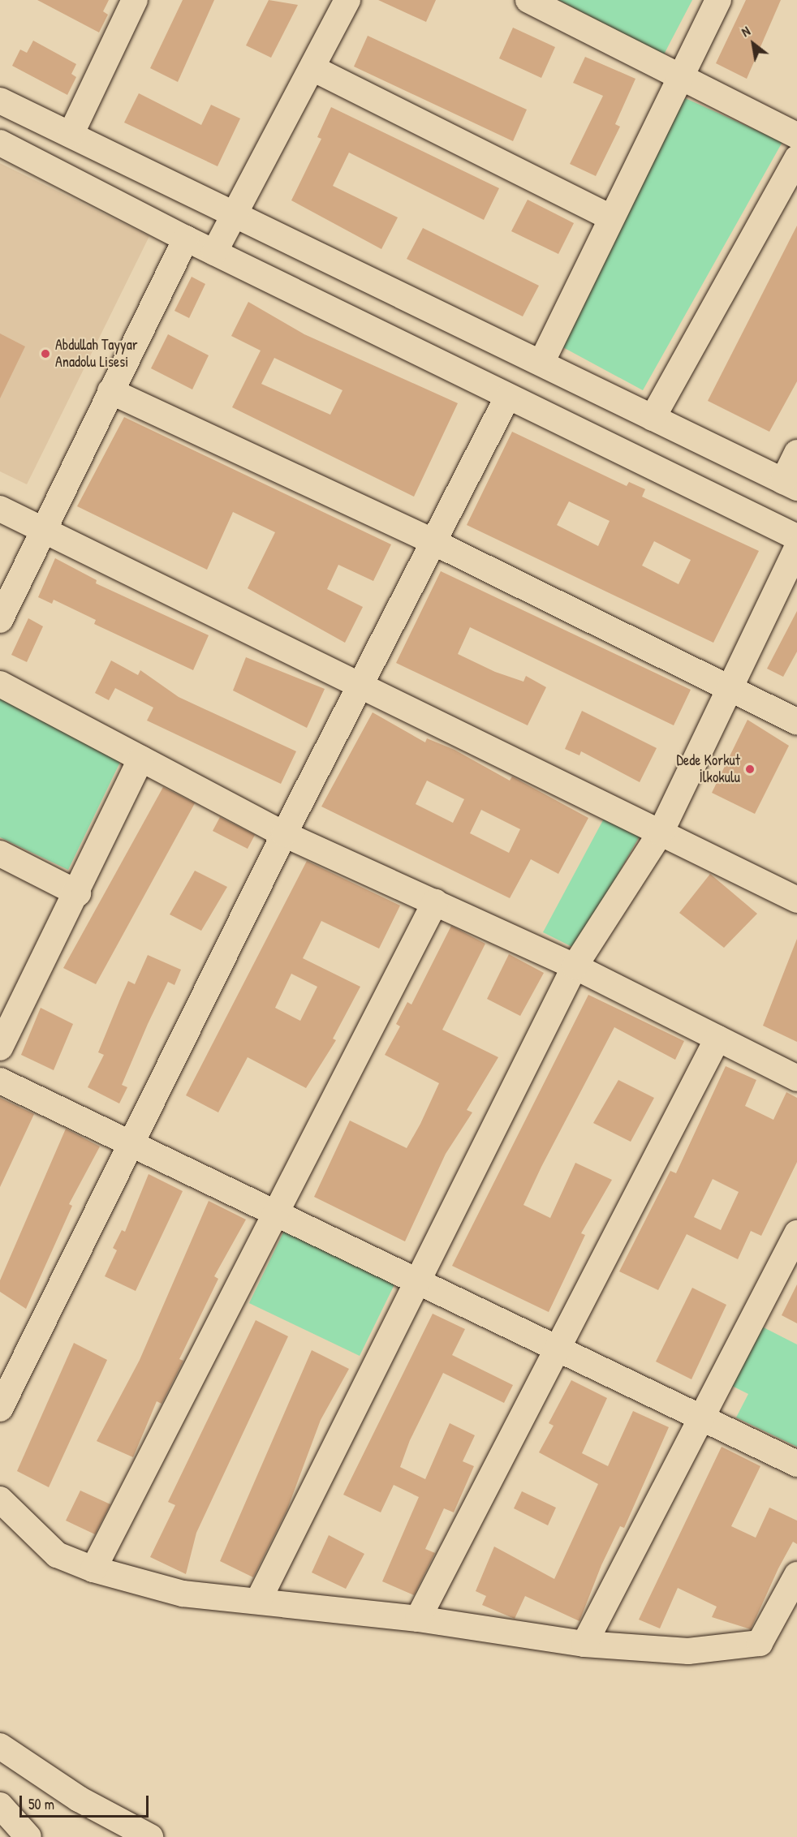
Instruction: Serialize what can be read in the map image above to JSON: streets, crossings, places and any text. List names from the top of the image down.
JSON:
{
  "places": ["Abdullah Tayyar Anadolu Lisesi", "Dede Korkut İlkokulu"],
  "scale_bar": "50 m",
  "north": "top left"
}
